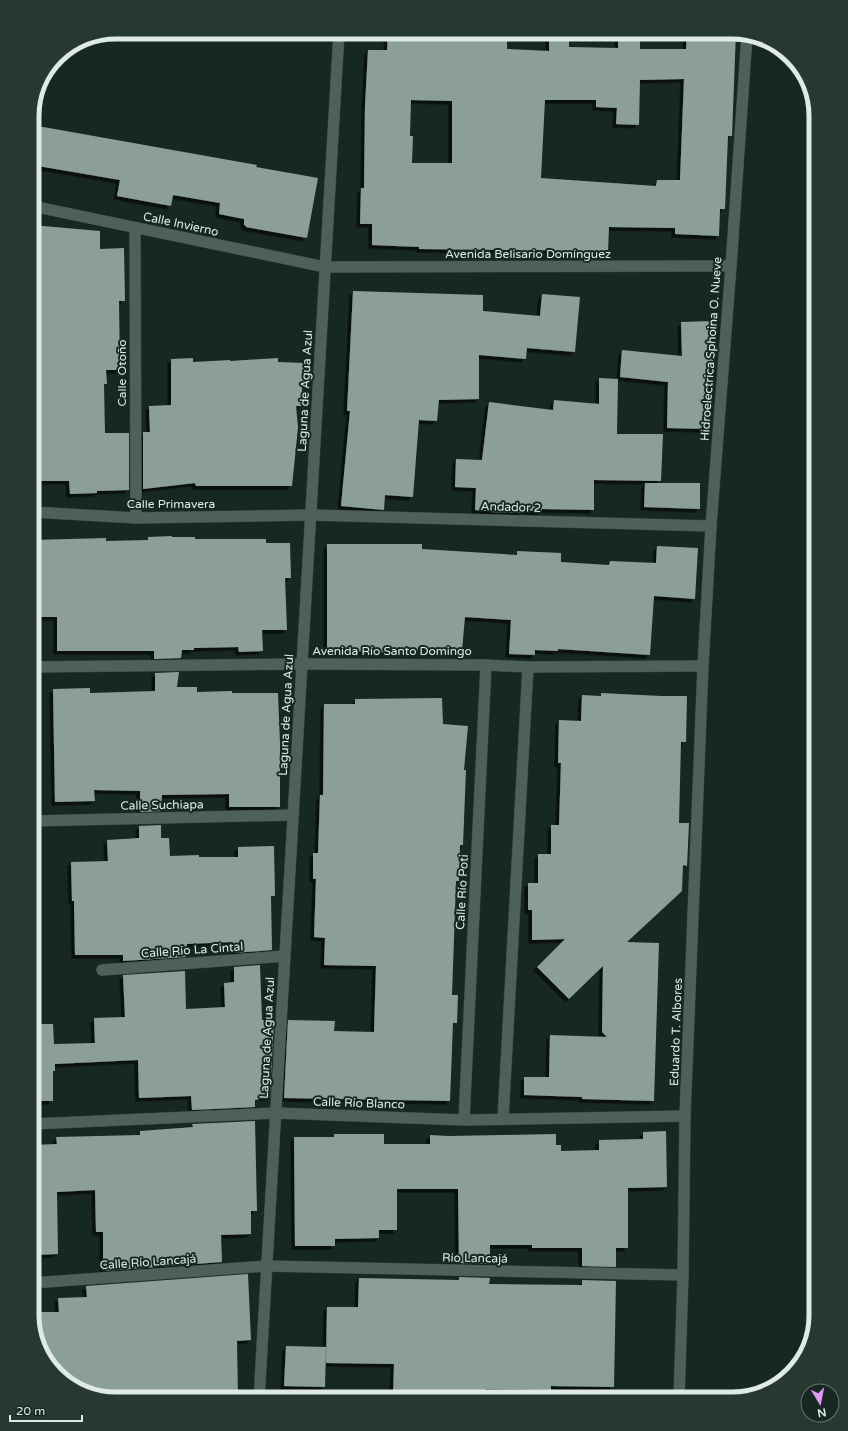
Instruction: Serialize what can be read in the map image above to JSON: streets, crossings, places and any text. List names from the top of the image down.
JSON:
{
  "streets": {
    "street": [
      "Calle Invierno",
      "Avenida Belisario Domínguez",
      "Hidroelectrica Sphoina O. Nueve",
      "Calle Otoño",
      "Laguna de Agua Azul",
      "Calle Primavera",
      "Andador 2",
      "Avenida Río Santo Domingo",
      "Calle Suchiapa",
      "Calle Río Poti",
      "Calle Río La Cintal",
      "Eduardo T. Albores",
      "Calle Río Blanco",
      "Río Lancajá",
      "Calle Río Lancajá"
    ]
  },
  "crossings": [
    ["Calle Invierno", "Avenida Belisario Domínguez"],
    ["Calle Invierno", "Calle Otoño"],
    ["Calle Invierno", "Laguna de Agua Azul"],
    ["Avenida Belisario Domínguez", "Hidroelectrica Sphoina O. Nueve"],
    ["Avenida Belisario Domínguez", "Laguna de Agua Azul"],
    ["Hidroelectrica Sphoina O. Nueve", "Andador 2"],
    ["Hidroelectrica Sphoina O. Nueve", "Avenida Río Santo Domingo"],
    ["Hidroelectrica Sphoina O. Nueve", "Eduardo T. Albores"],
    ["Calle Otoño", "Calle Primavera"],
    ["Laguna de Agua Azul", "Calle Primavera"],
    ["Laguna de Agua Azul", "Andador 2"],
    ["Laguna de Agua Azul", "Avenida Río Santo Domingo"],
    ["Laguna de Agua Azul", "Calle Suchiapa"],
    ["Laguna de Agua Azul", "Calle Río La Cintal"],
    ["Laguna de Agua Azul", "Calle Río Blanco"],
    ["Laguna de Agua Azul", "Río Lancajá"],
    ["Laguna de Agua Azul", "Calle Río Lancajá"],
    ["Calle Primavera", "Andador 2"],
    ["Avenida Río Santo Domingo", "Calle Río Poti"],
    ["Avenida Río Santo Domingo", "Eduardo T. Albores"],
    ["Calle Río Poti", "Calle Río Blanco"],
    ["Eduardo T. Albores", "Calle Río Blanco"],
    ["Eduardo T. Albores", "Río Lancajá"],
    ["Río Lancajá", "Calle Río Lancajá"]
  ],
  "scale_bar": "20 m",
  "north": "bottom"
}
